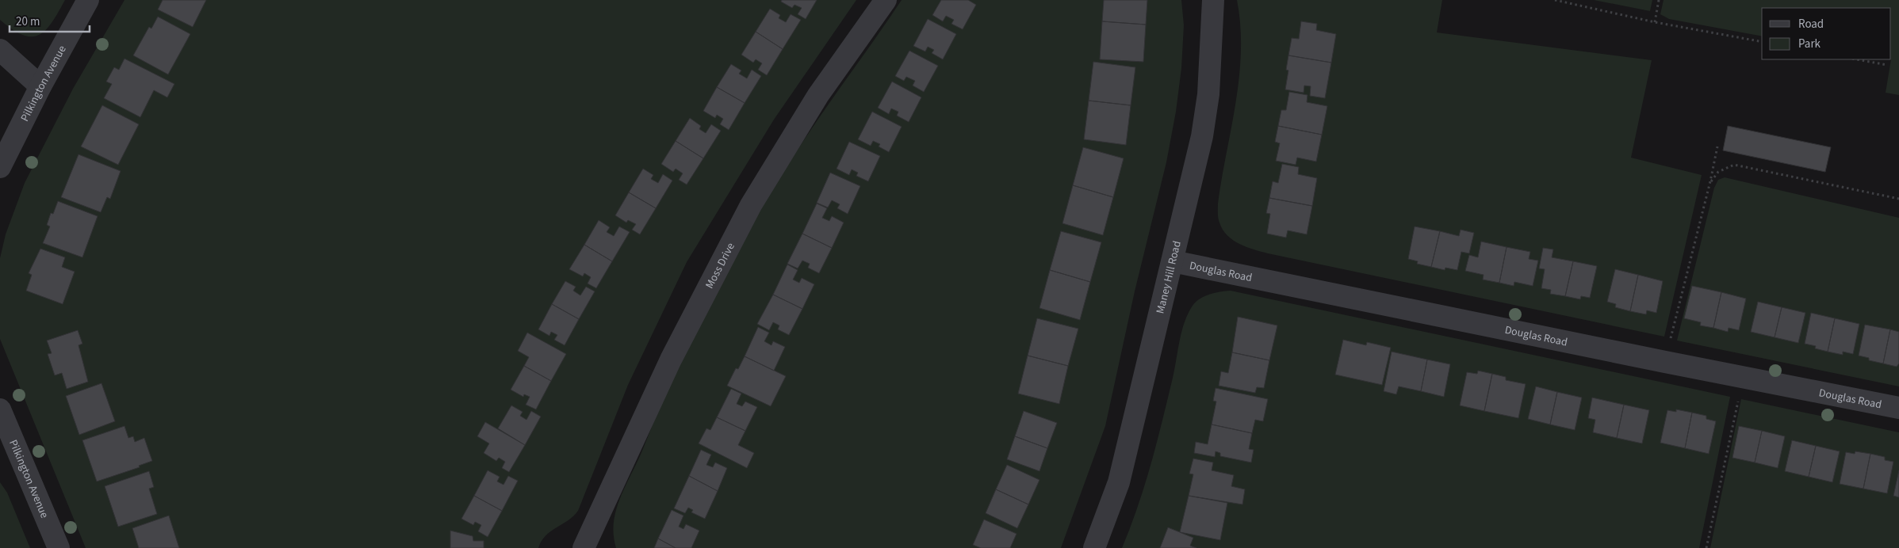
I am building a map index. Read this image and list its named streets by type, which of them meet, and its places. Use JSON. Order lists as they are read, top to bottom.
{
  "streets": {
    "street": [
      "Pilkington Avenue",
      "Moss Drive",
      "Douglas Road",
      "Maney Hill Road"
    ]
  },
  "crossings": [
    ["Douglas Road", "Maney Hill Road"]
  ],
  "legend": ["Road", "Park"],
  "scale_bar": "20 m"
}
